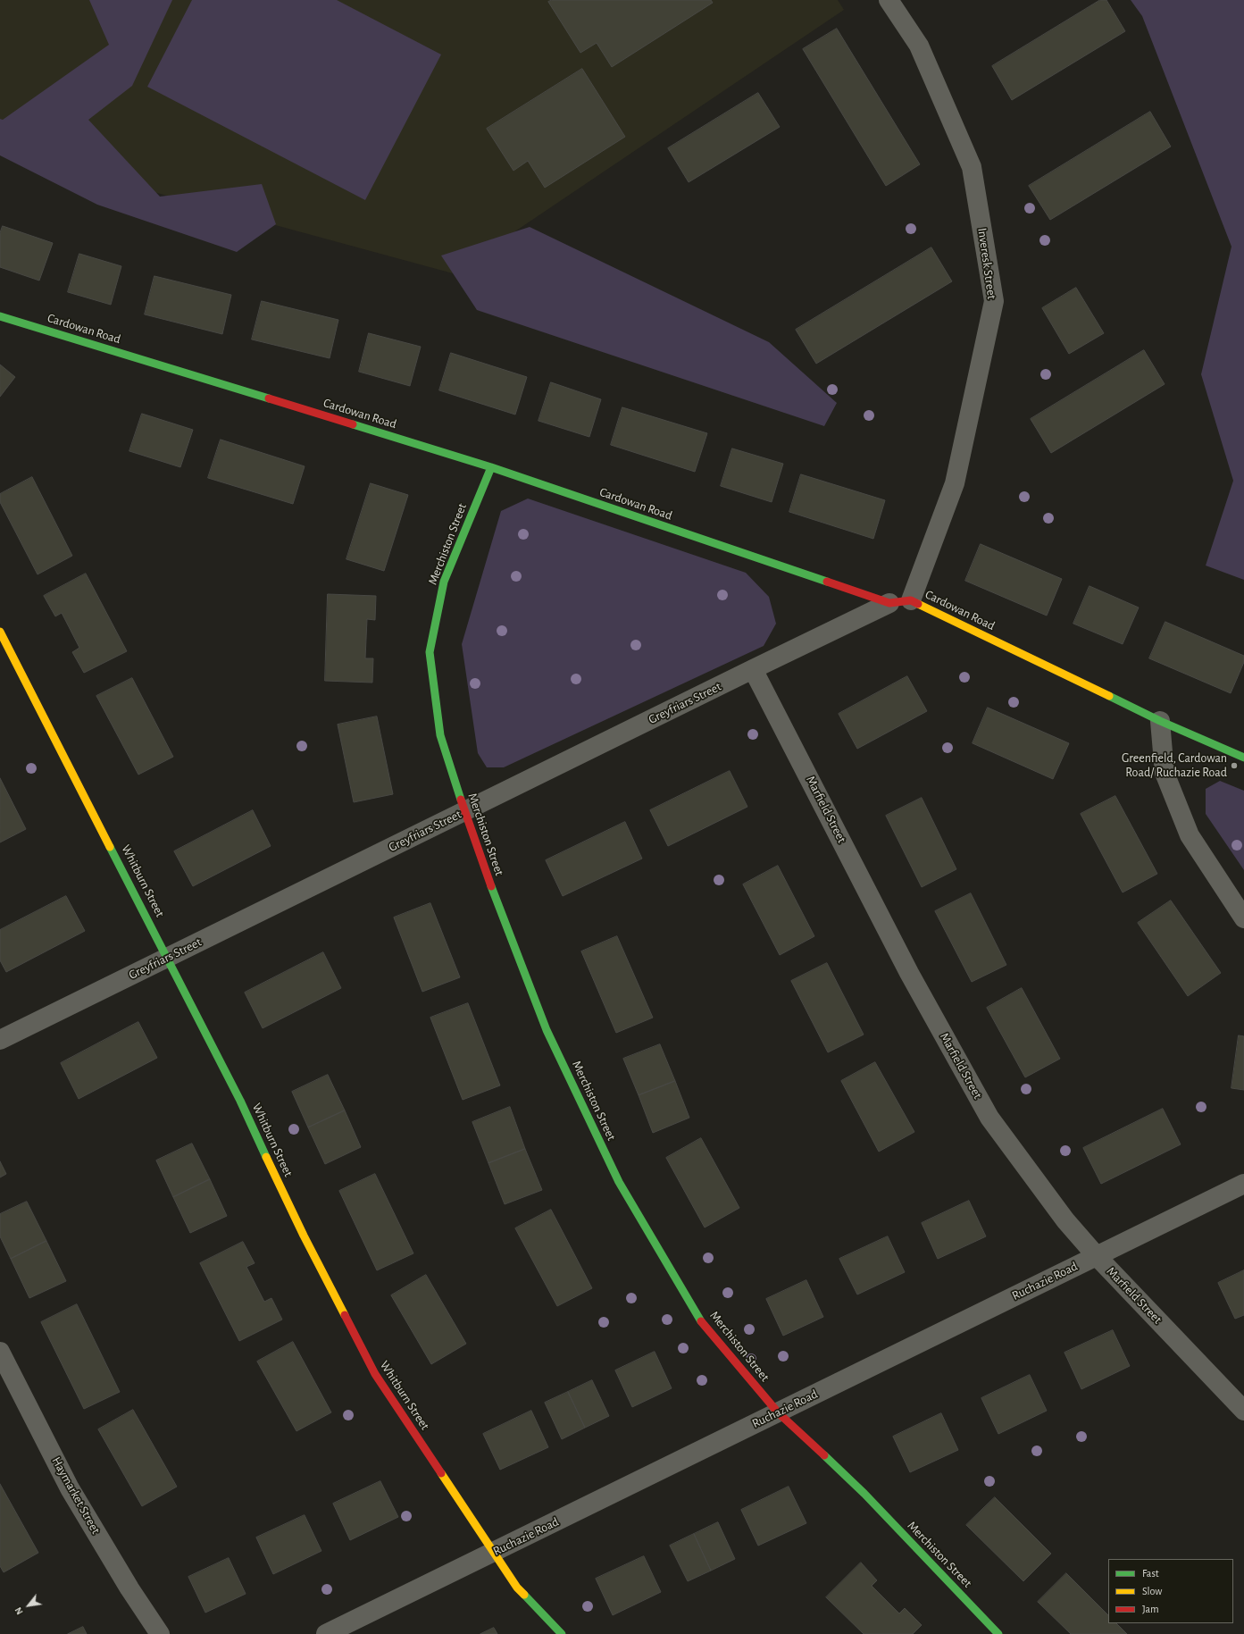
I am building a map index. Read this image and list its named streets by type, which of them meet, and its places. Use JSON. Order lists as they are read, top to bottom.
{
  "streets": {
    "street": [
      "Inveresk Street",
      "Cardowan Road",
      "Merchiston Street",
      "Greyfriars Street",
      "Marfield Street",
      "Whitburn Street",
      "Ruchazie Road",
      "Haymarket Street"
    ]
  },
  "crossings": [
    ["Inveresk Street", "Cardowan Road"],
    ["Cardowan Road", "Merchiston Street"],
    ["Cardowan Road", "Greyfriars Street"],
    ["Merchiston Street", "Greyfriars Street"],
    ["Merchiston Street", "Ruchazie Road"],
    ["Greyfriars Street", "Marfield Street"],
    ["Greyfriars Street", "Whitburn Street"],
    ["Marfield Street", "Ruchazie Road"],
    ["Whitburn Street", "Ruchazie Road"]
  ],
  "places": ["Greenfield, Cardowan Road/ Ruchazie Road"],
  "legend": ["Fast", "Slow", "Jam"],
  "north": "bottom left"
}
